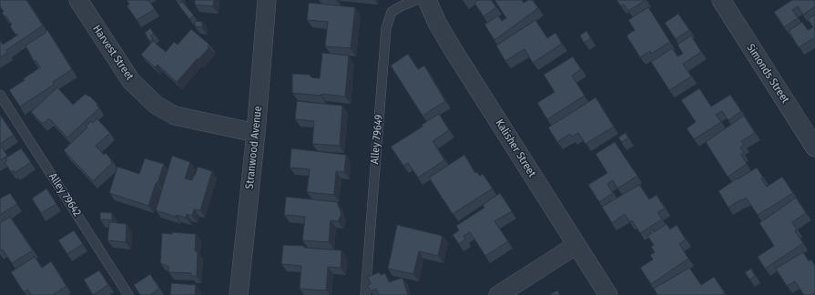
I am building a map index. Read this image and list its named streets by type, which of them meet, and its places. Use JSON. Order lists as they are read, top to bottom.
{
  "streets": {
    "street": [
      "Harvest Street",
      "Simonds Street",
      "Stranwood Avenue",
      "Kalisher Street"
    ],
    "lane": ["Alley 79649", "Alley 79642"]
  },
  "crossings": [
    ["Harvest Street", "Stranwood Avenue"]
  ]
}
